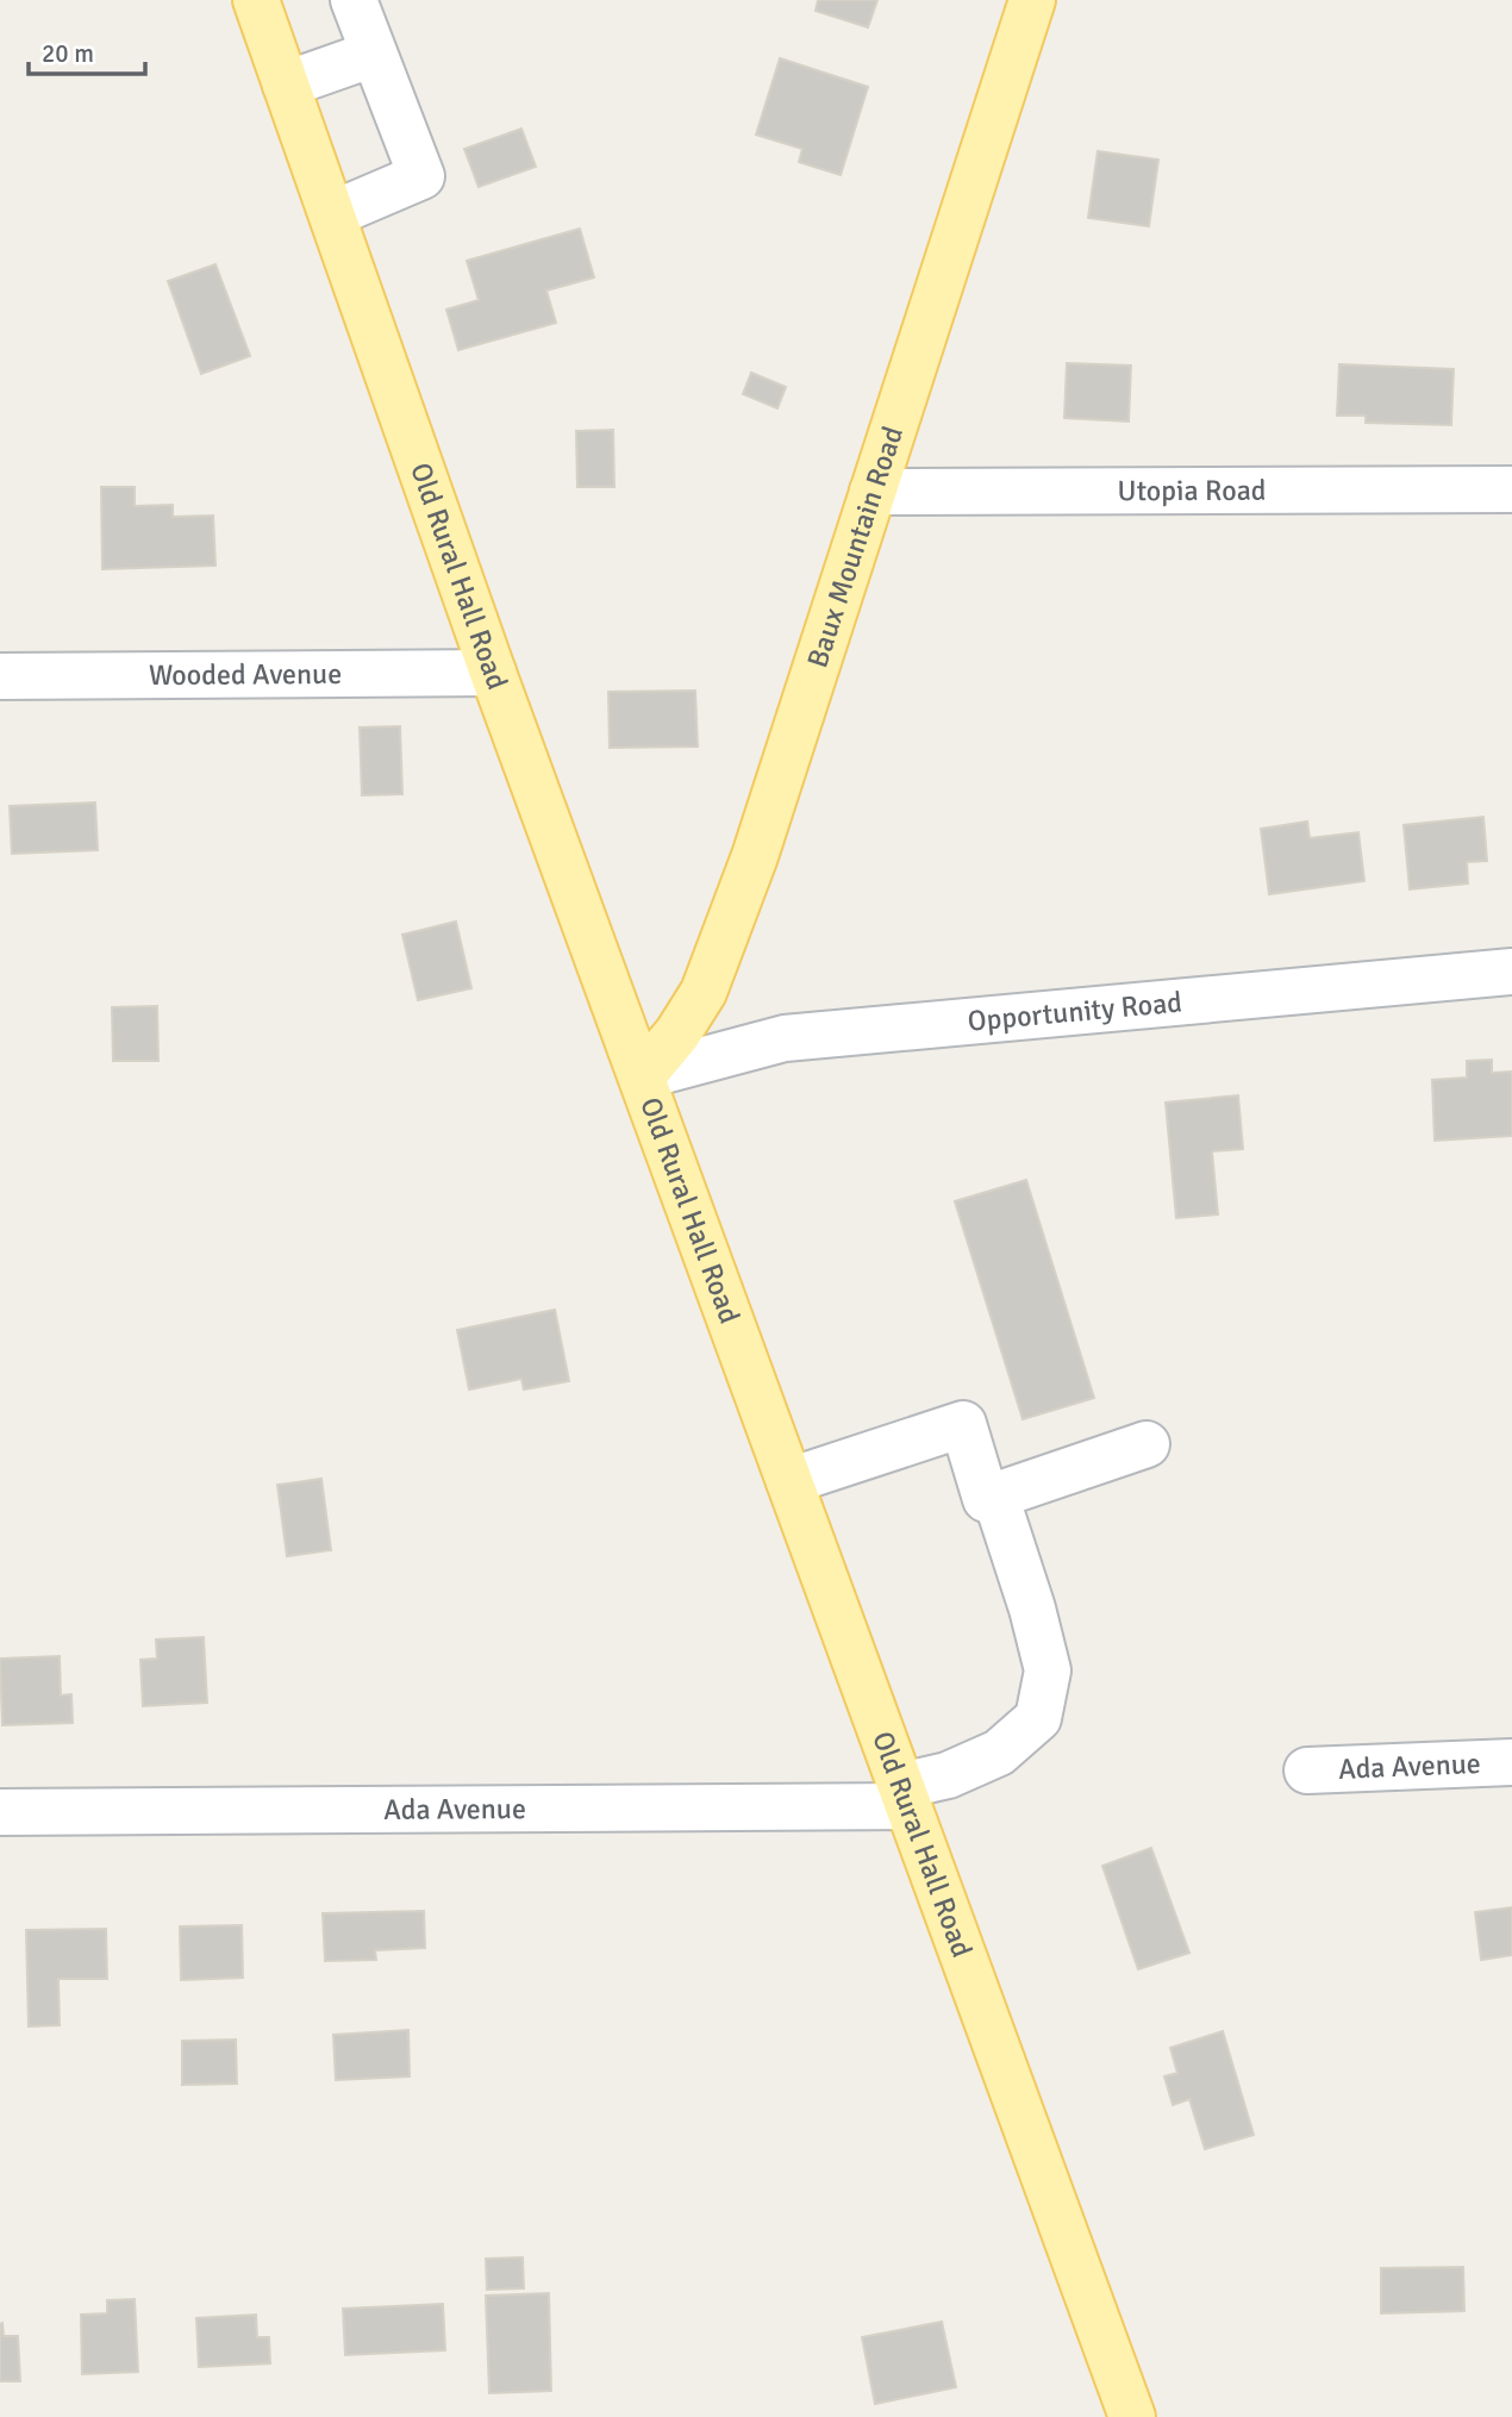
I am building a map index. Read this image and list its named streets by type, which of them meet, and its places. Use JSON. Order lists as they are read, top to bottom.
{
  "streets": {
    "main road": ["Baux Mountain Road", "Old Rural Hall Road"],
    "street": [
      "Utopia Road",
      "Wooded Avenue",
      "Opportunity Road",
      "Ada Avenue"
    ]
  },
  "crossings": [
    ["Utopia Road", "Baux Mountain Road"],
    ["Baux Mountain Road", "Old Rural Hall Road"],
    ["Baux Mountain Road", "Opportunity Road"],
    ["Old Rural Hall Road", "Wooded Avenue"],
    ["Old Rural Hall Road", "Opportunity Road"],
    ["Old Rural Hall Road", "Ada Avenue"]
  ],
  "scale_bar": "20 m"
}
